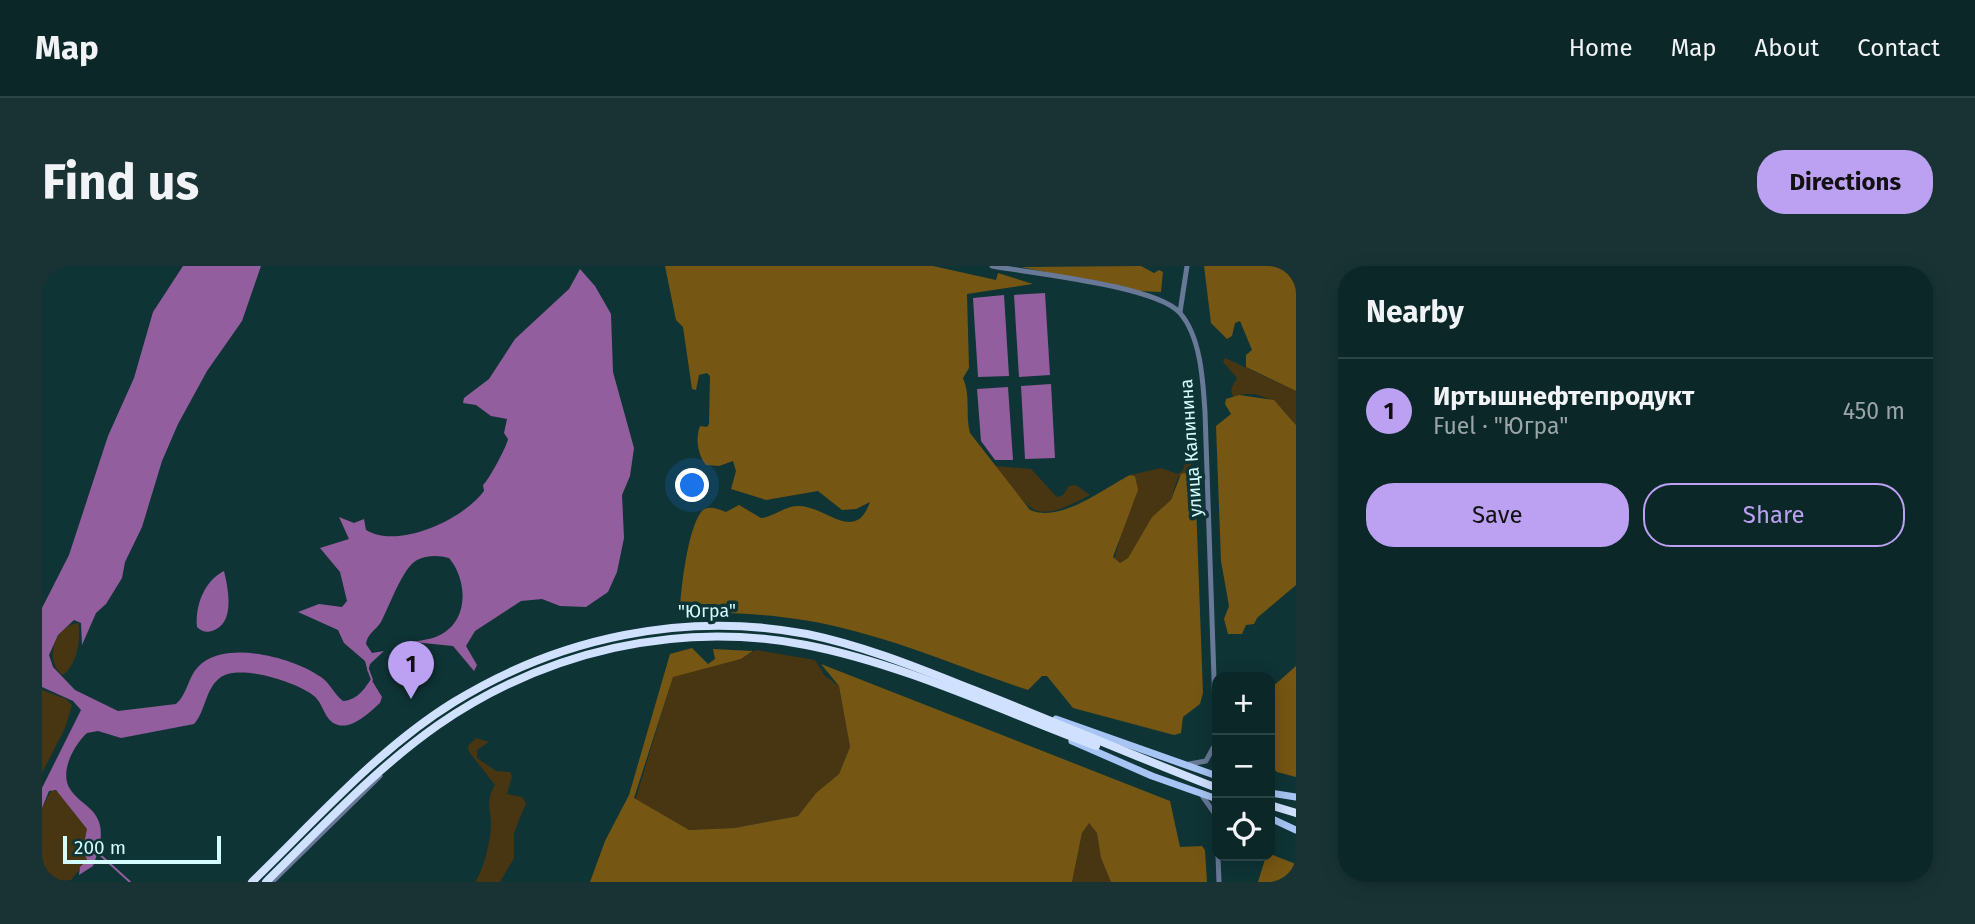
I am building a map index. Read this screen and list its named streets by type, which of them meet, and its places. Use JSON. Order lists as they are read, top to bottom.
{
  "streets": {
    "highway": ["\"Югра\""],
    "street": ["улица Калинина"]
  },
  "scale_bar": "200 m",
  "page": {
    "header": "Map",
    "nav": [
      "Home",
      "Map",
      "About",
      "Contact"
    ],
    "buttons": [
      "Directions",
      ["Save", "Share"]
    ],
    "title": "Find us",
    "heading": "Nearby",
    "list": [
      {
        "mark": "1",
        "name": "Иртышнефтепродукт",
        "note": "Fuel · \"Югра\"",
        "value": "450 m"
      }
    ],
    "pins": "1",
    "map_buttons": ["+", "−"],
    "scale": "200 m"
  }
}
